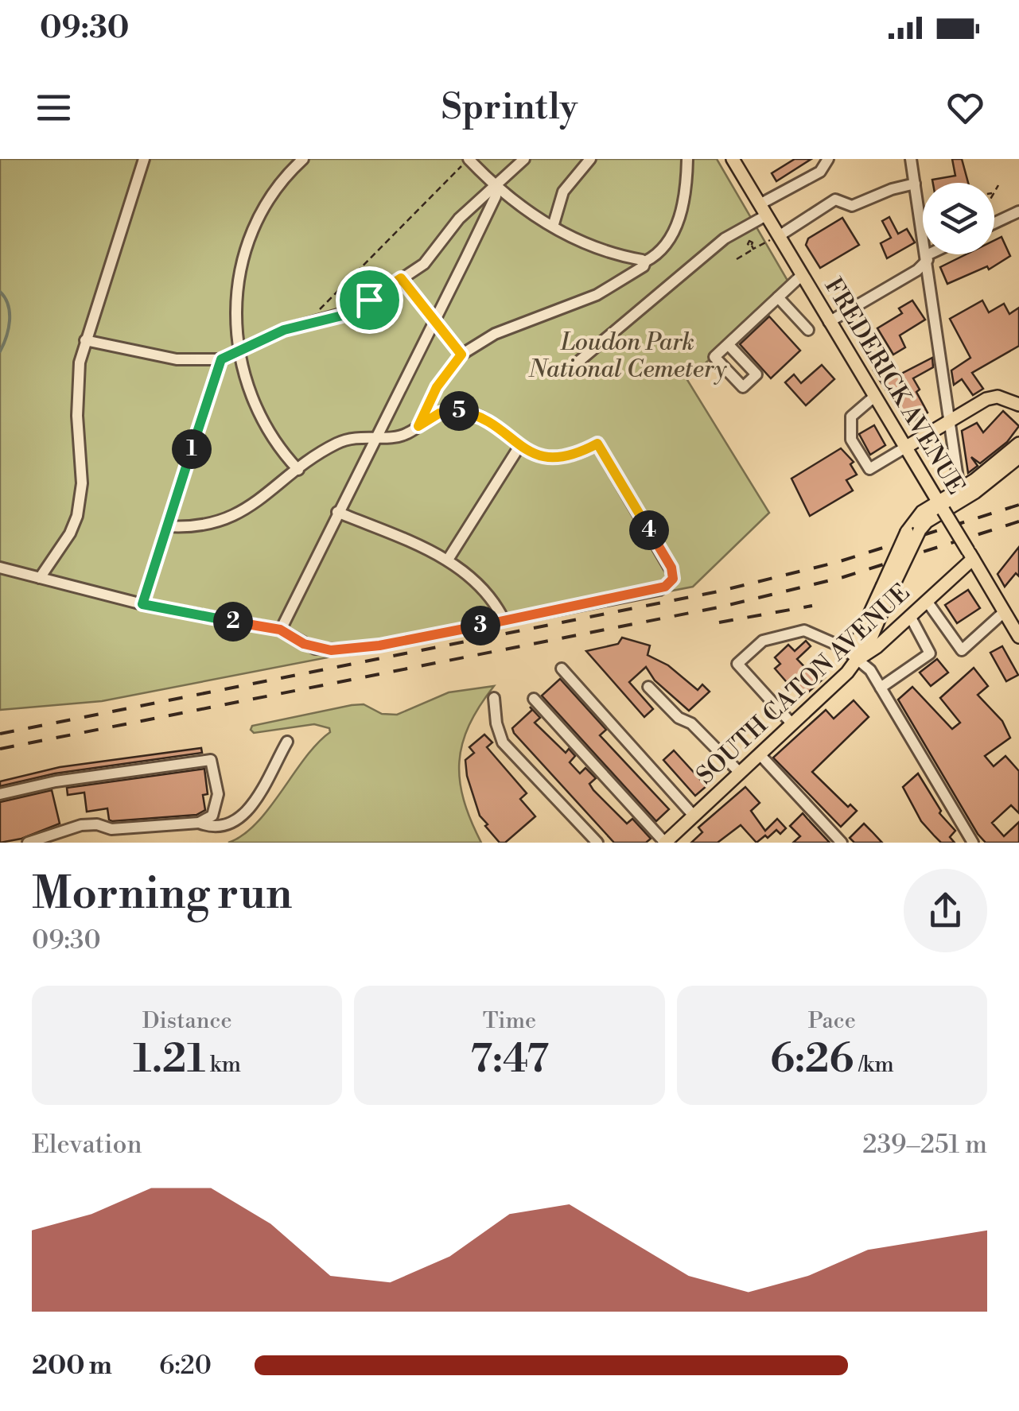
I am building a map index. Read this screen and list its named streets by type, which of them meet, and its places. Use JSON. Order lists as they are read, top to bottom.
{
  "streets": {
    "main road": ["FREDERICK AVENUE", "SOUTH CATON AVENUE"]
  },
  "crossings": [
    ["FREDERICK AVENUE", "SOUTH CATON AVENUE"]
  ],
  "parks": ["Loudon Park National Cemetery"],
  "page": {
    "status": "09:30",
    "header": "Sprintly",
    "pins": [
      "5",
      "1",
      "4",
      "2",
      "3"
    ],
    "heading": ["Morning run", "09:30"],
    "stats": [
      ["Distance", "1.21 km"],
      ["Time", "7:47"],
      ["Pace", "6:26 /km"]
    ],
    "chart": ["Elevation", "239–251 m"],
    "list": [
      {
        "name": "200 m",
        "note": "6:20"
      }
    ]
  }
}
